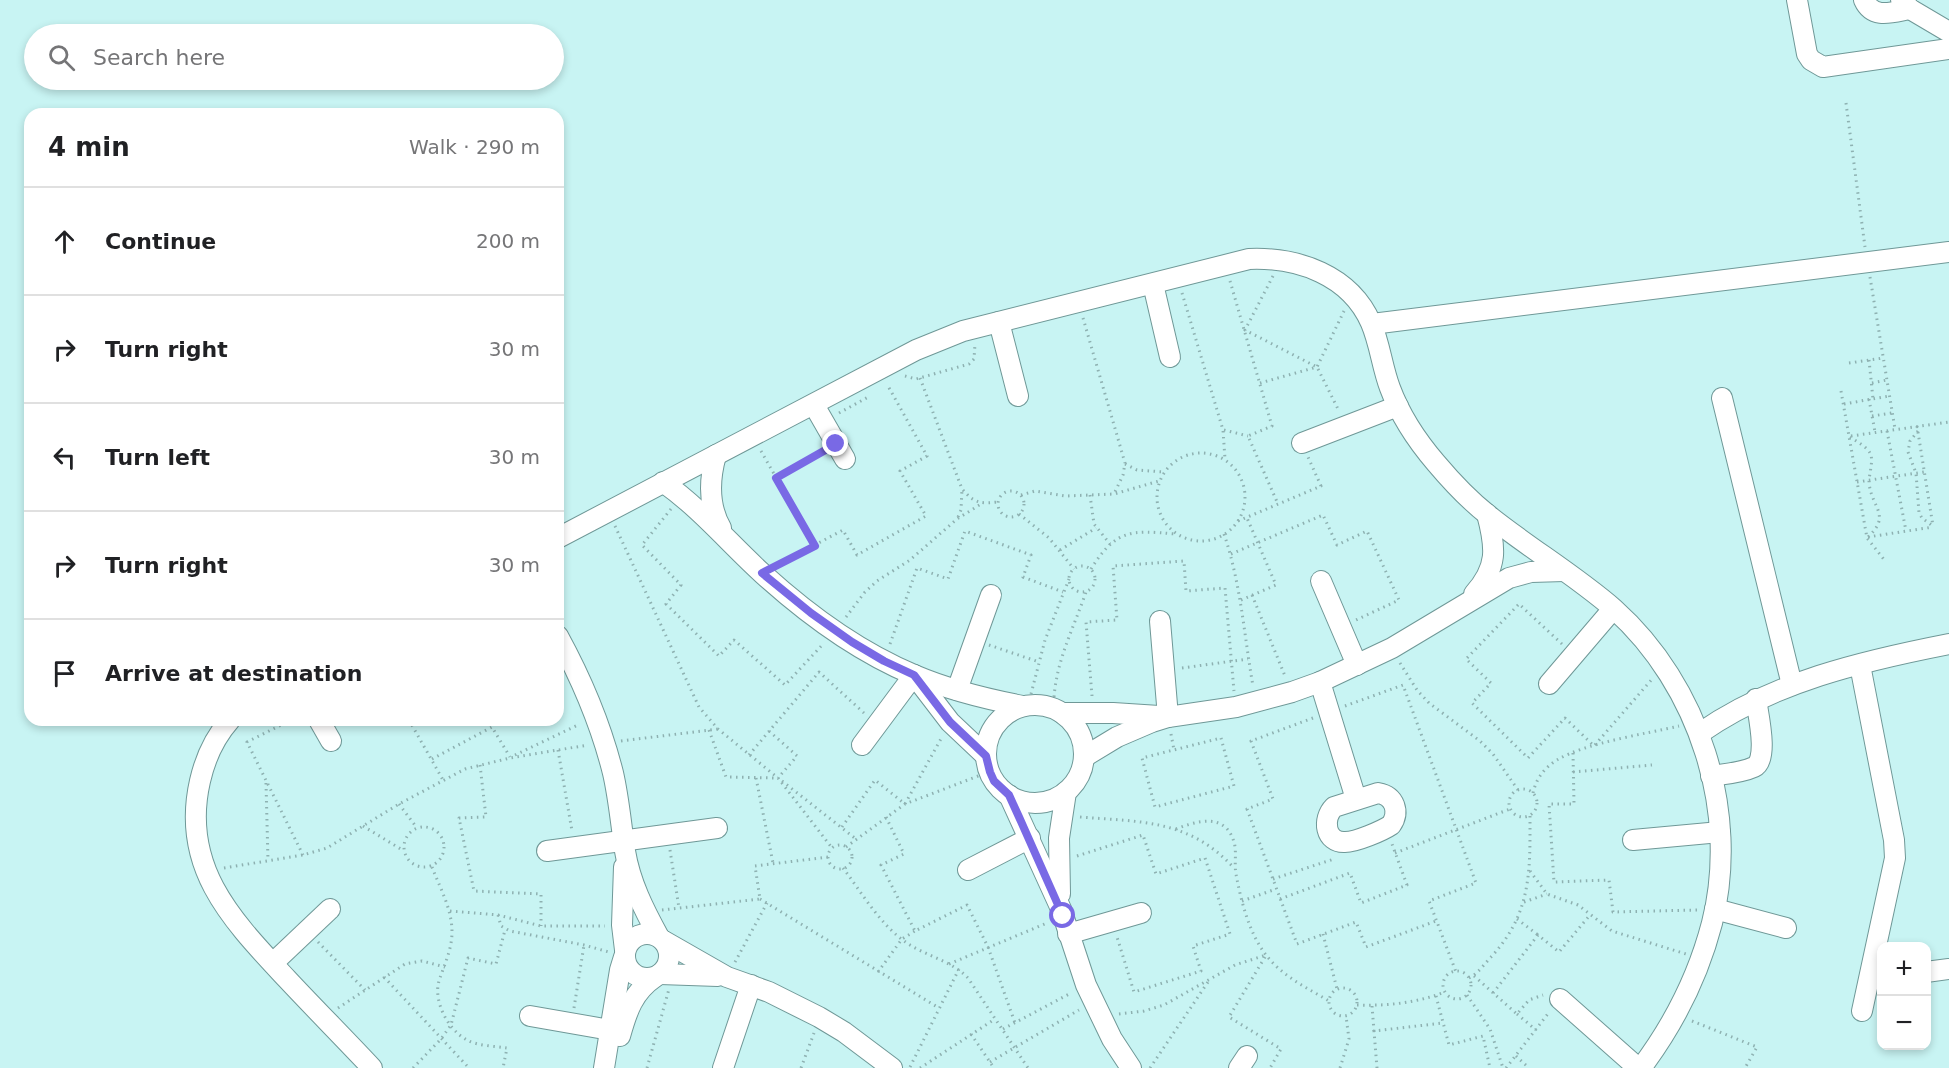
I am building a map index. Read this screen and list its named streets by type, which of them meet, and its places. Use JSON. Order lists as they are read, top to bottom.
{
  "page": {
    "search": "Search here",
    "heading": ["4 min", "Walk · 290 m"],
    "list": [
      ["Continue", "200 m"],
      ["Turn right", "30 m"],
      ["Turn left", "30 m"],
      ["Turn right", "30 m"],
      "Arrive at destination"
    ],
    "map_buttons": ["+", "−"]
  }
}
